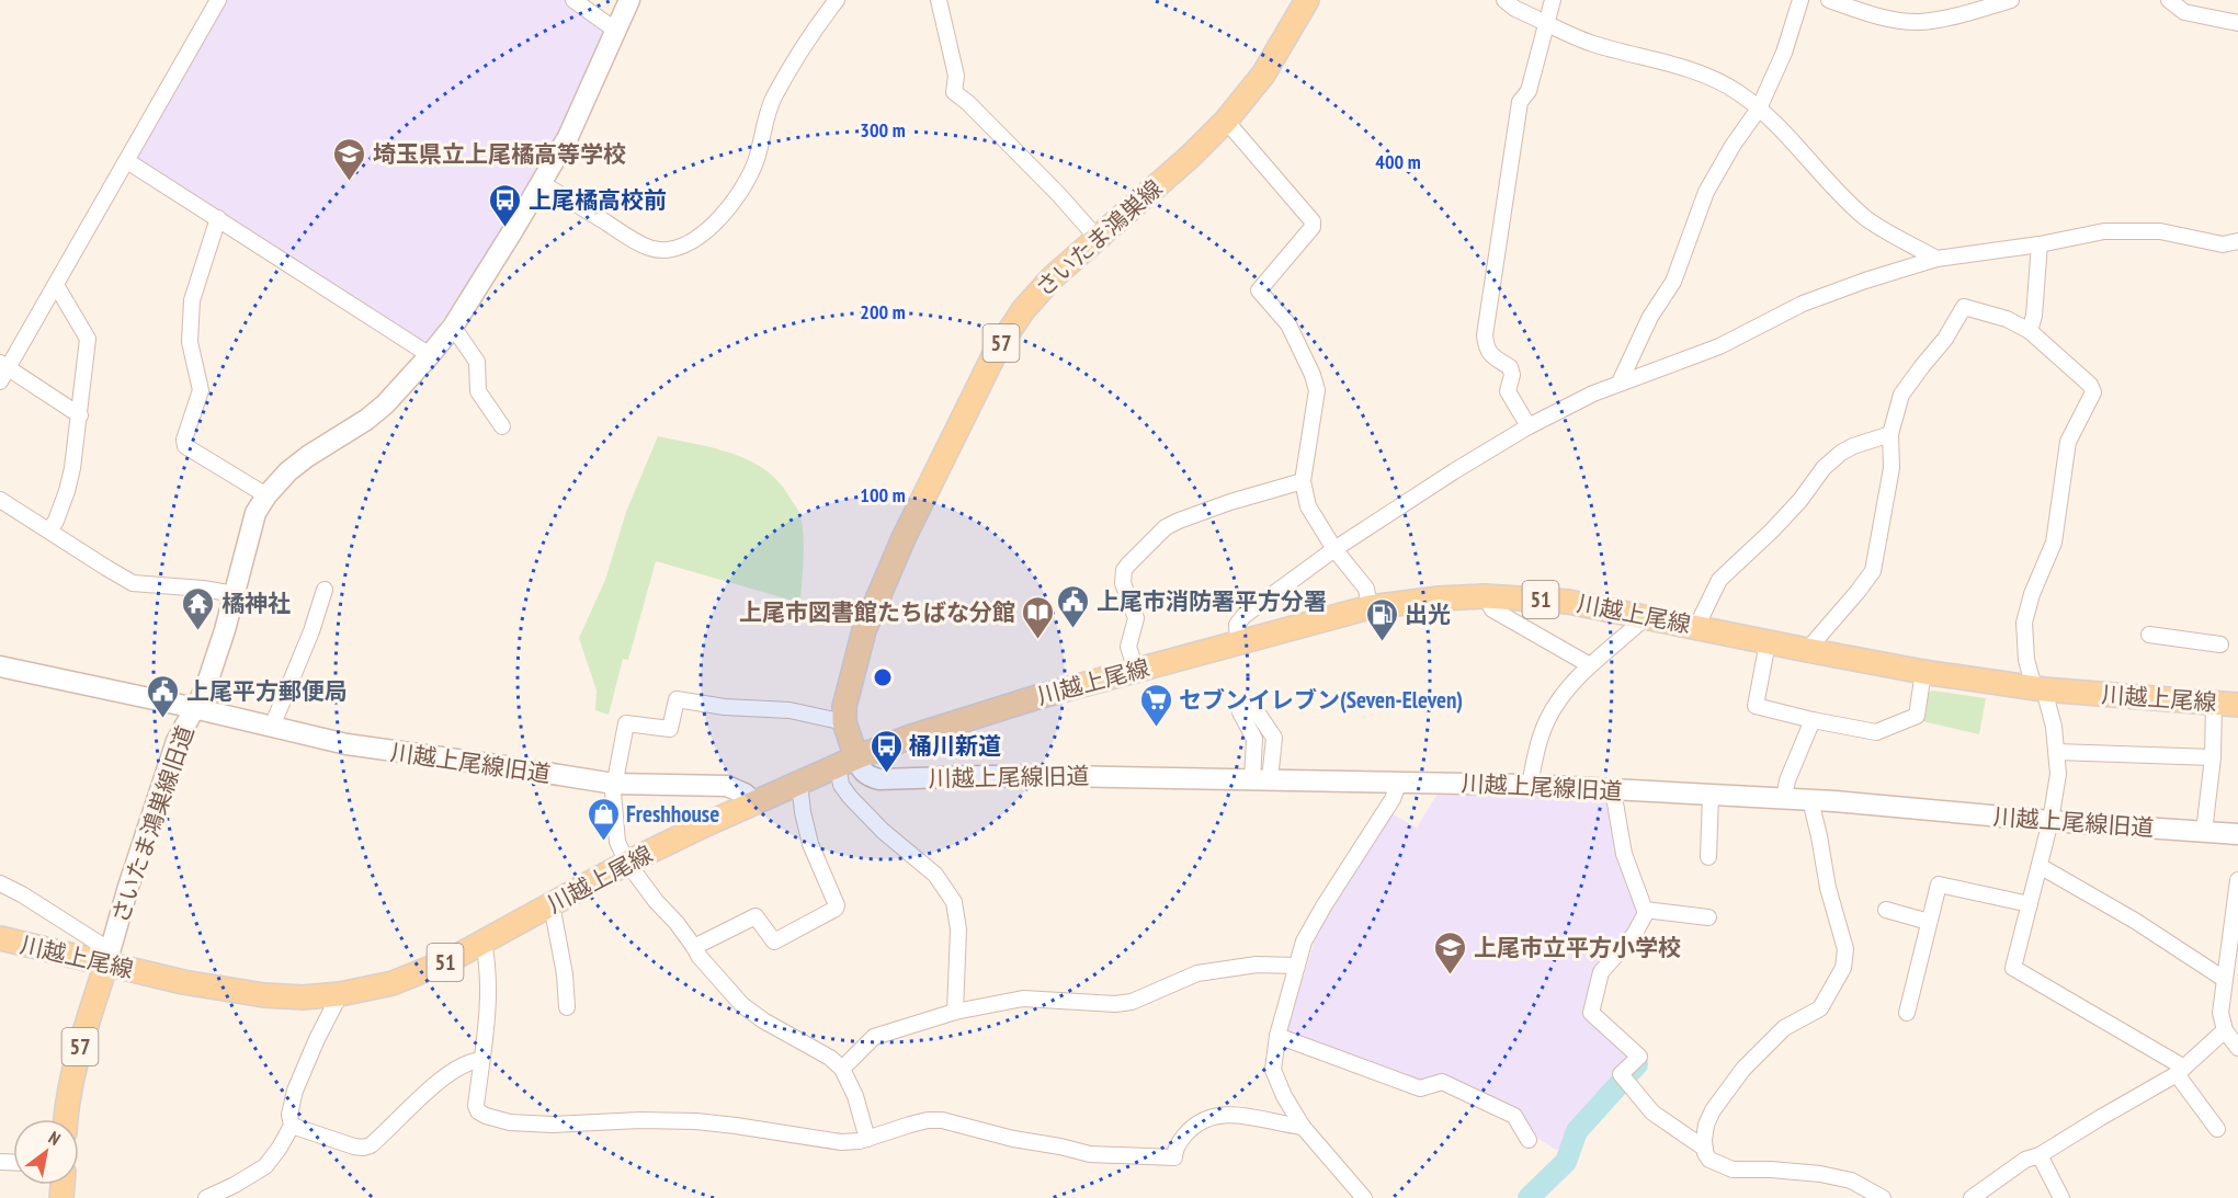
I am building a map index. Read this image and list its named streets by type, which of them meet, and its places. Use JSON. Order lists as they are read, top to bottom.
{
  "streets": {
    "main road": [
      "さいたま鴻巣線",
      "57",
      "51",
      "川越上尾線"
    ],
    "street": ["川越上尾線旧道", "さいたま鴻巣線旧道"]
  },
  "crossings": [
    ["さいたま鴻巣線", "川越上尾線"],
    ["さいたま鴻巣線", "川越上尾線旧道"],
    ["57", "川越上尾線"],
    ["57", "さいたま鴻巣線旧道"],
    ["川越上尾線", "川越上尾線旧道"],
    ["川越上尾線", "さいたま鴻巣線旧道"],
    ["川越上尾線旧道", "さいたま鴻巣線旧道"]
  ],
  "places": {
    "school or university": ["埼玉県立上尾橘高等学校", "上尾市立平方小学校"],
    "bus stop": ["上尾橘高校前", "桶川新道"],
    "public building": ["上尾市消防署平方分署", "上尾平方郵便局"],
    "temple": ["橘神社"],
    "library": ["上尾市図書館たちばな分館"],
    "fuel station": ["出光"],
    "supermarket": ["セブンイレブン(Seven-Eleven)"],
    "shop": ["Freshhouse"]
  },
  "north": "top right",
  "rings": [
    "300 m",
    "400 m",
    "200 m",
    "100 m"
  ]
}
